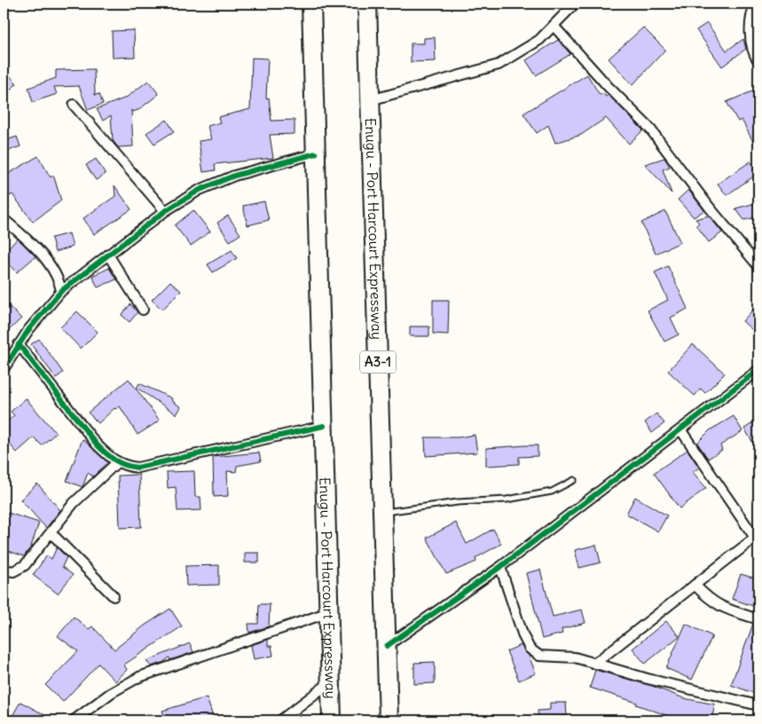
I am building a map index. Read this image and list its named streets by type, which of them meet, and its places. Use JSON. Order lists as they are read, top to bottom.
{
  "streets": {
    "highway": ["Enugu - Port Harcourt Expressway", "A3-1"]
  }
}
